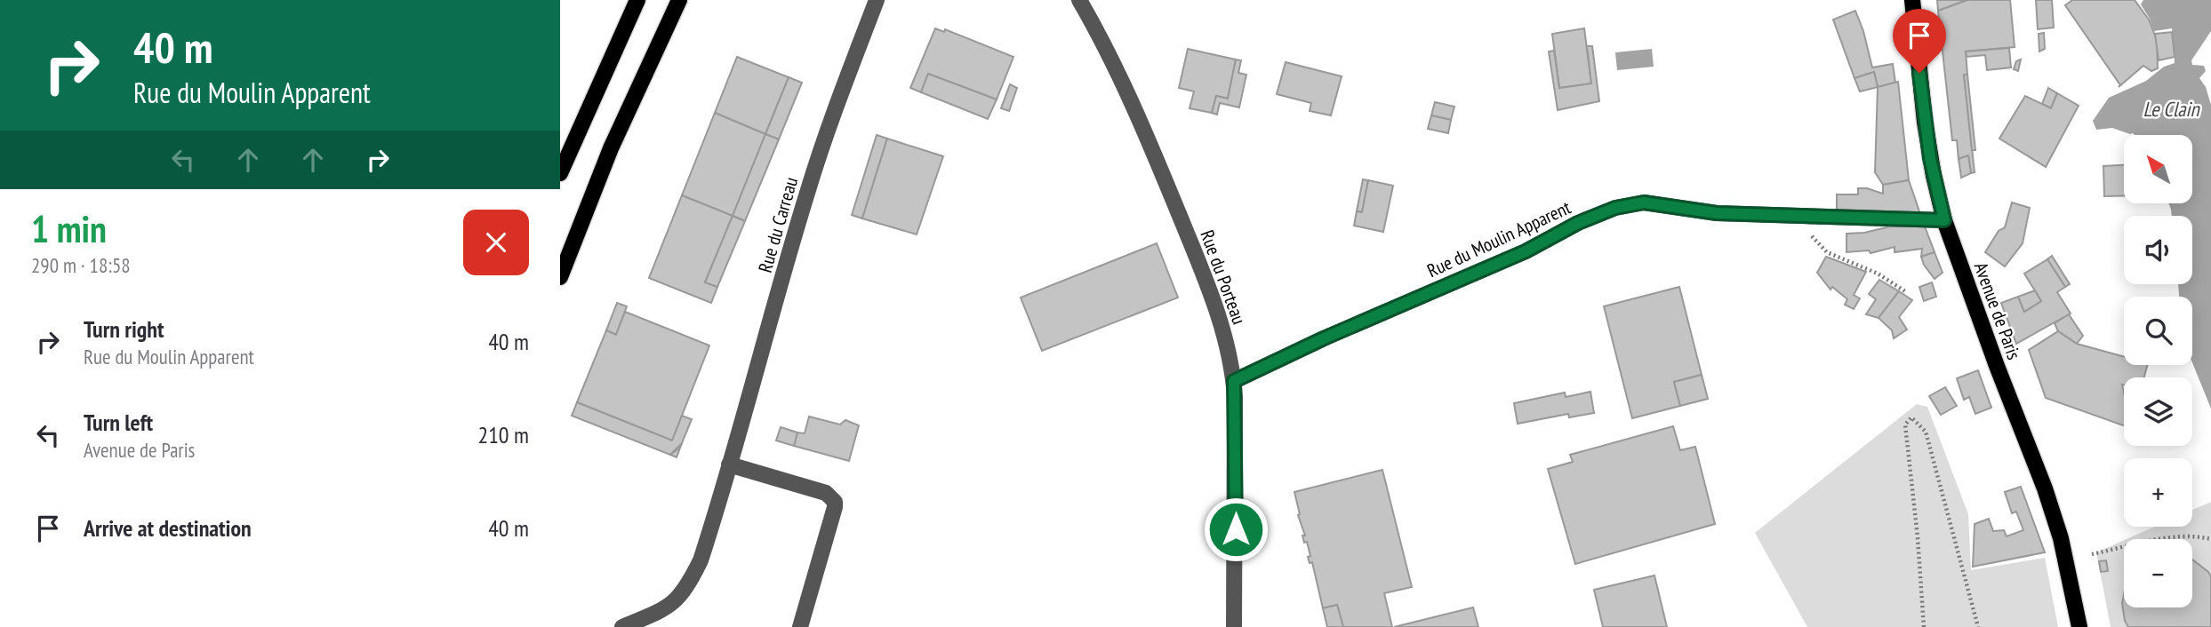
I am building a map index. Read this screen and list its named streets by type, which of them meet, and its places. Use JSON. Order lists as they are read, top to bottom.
{
  "streets": {
    "main road": ["Avenue de Paris"],
    "street": ["Rue du Carreau", "Rue du Moulin Apparent", "Rue du Porteau"]
  },
  "crossings": [
    ["Rue du Moulin Apparent", "Rue du Porteau"],
    ["Rue du Moulin Apparent", "Avenue de Paris"]
  ],
  "water": ["Le Clain"],
  "north": "top left",
  "page": {
    "turn": ["40 m", "Rue du Moulin Apparent"],
    "map_buttons": ["+", "−"],
    "heading": ["1 min", "290 m · 18:58"],
    "list": [
      {
        "name": "Turn right",
        "note": "Rue du Moulin Apparent",
        "value": "40 m"
      },
      {
        "name": "Turn left",
        "note": "Avenue de Paris",
        "value": "210 m"
      },
      {
        "name": "Arrive at destination",
        "value": "40 m"
      }
    ]
  }
}
